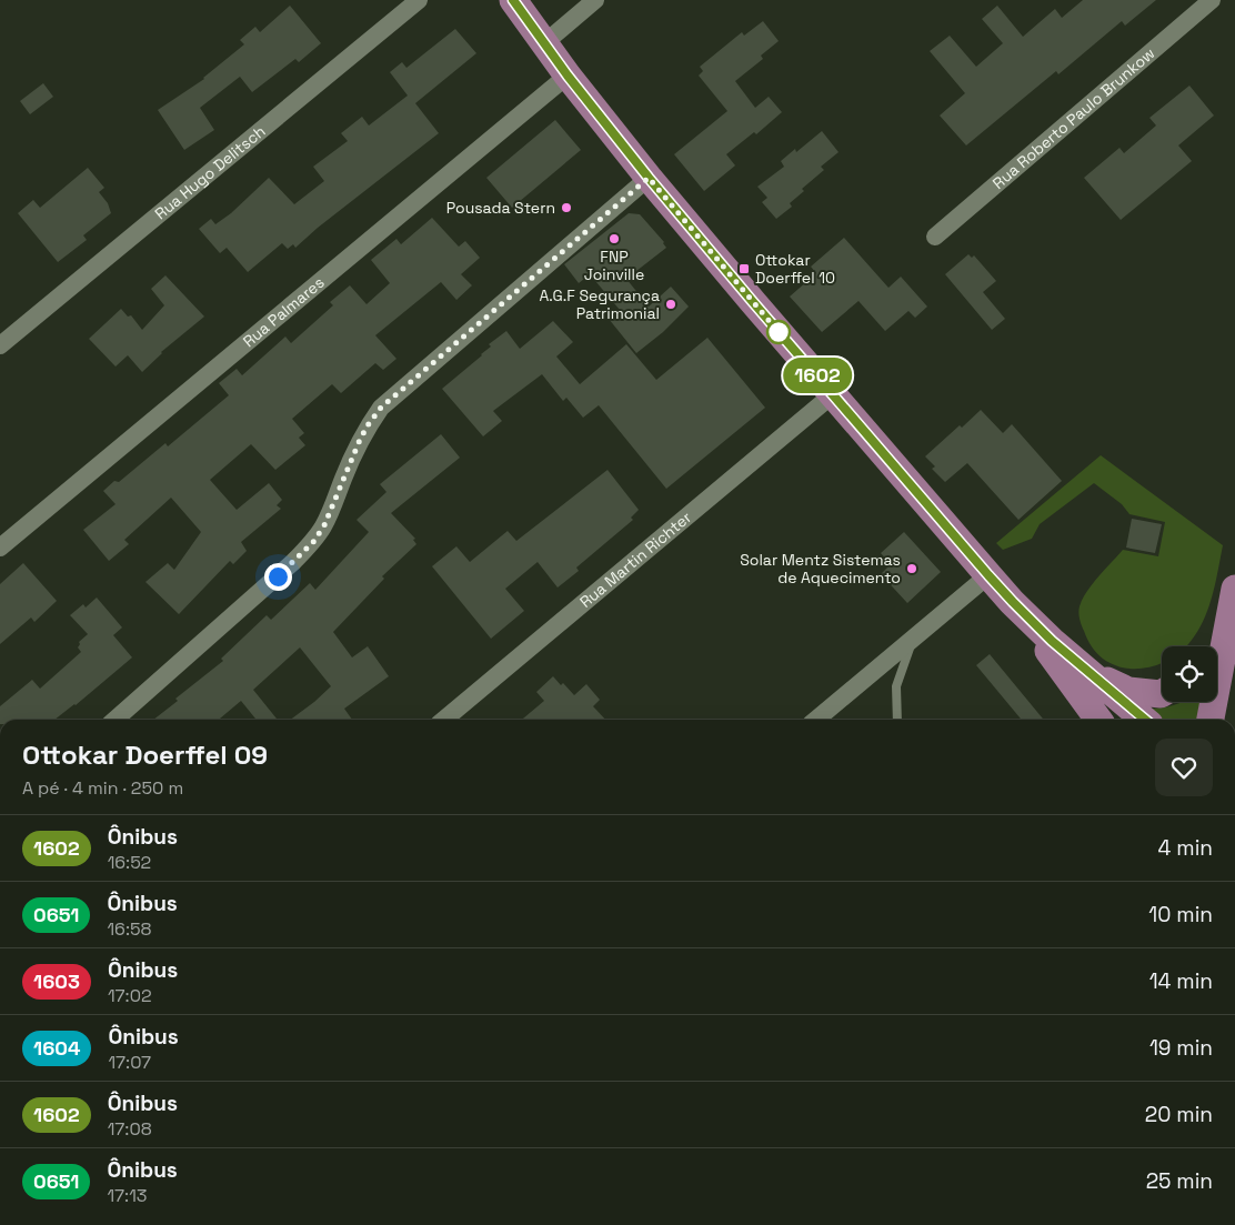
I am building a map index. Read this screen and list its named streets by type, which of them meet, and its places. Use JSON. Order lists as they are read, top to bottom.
{
  "streets": {
    "street": [
      "Rua Roberto Paulo Brunkow",
      "Rua Hugo Delitsch",
      "Rua Palmares",
      "Rua Martin Richter"
    ]
  },
  "places": {
    "other": [
      "Pousada Stern",
      "FNP Joinville",
      "A.G.F Segurança Patrimonial",
      "Solar Mentz Sistemas de Aquecimento"
    ],
    "transit": ["Ottokar Doerffel 10"]
  },
  "lines": ["bus line 1602"],
  "page": {
    "on_map": "1602",
    "heading": ["Ottokar Doerffel 09", "A pé · 4 min · 250 m"],
    "list": [
      {
        "mark": "1602",
        "name": "Ônibus",
        "note": "16:52",
        "value": "4 min"
      },
      {
        "mark": "0651",
        "name": "Ônibus",
        "note": "16:58",
        "value": "10 min"
      },
      {
        "mark": "1603",
        "name": "Ônibus",
        "note": "17:02",
        "value": "14 min"
      },
      {
        "mark": "1604",
        "name": "Ônibus",
        "note": "17:07",
        "value": "19 min"
      },
      {
        "mark": "1602",
        "name": "Ônibus",
        "note": "17:08",
        "value": "20 min"
      },
      {
        "mark": "0651",
        "name": "Ônibus",
        "note": "17:13",
        "value": "25 min"
      }
    ]
  }
}
